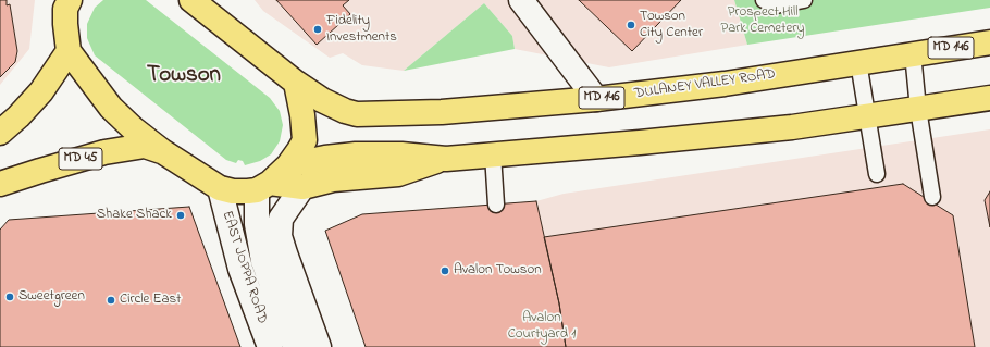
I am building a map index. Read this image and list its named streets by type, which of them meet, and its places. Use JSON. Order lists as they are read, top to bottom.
{
  "streets": {
    "main road": [
      "MD 146",
      "DULANEY VALLEY ROAD",
      "MD 45",
      "EAST JOPPA ROAD"
    ]
  },
  "crossings": [
    ["MD 45", "EAST JOPPA ROAD"]
  ],
  "districts": ["Towson"],
  "parks": ["Prospect Hill Park Cemetery", "Avalon Courtyard 1"],
  "places": [
    "Towson City Center",
    "Fidelity Investments",
    "Shake Shack",
    "Avalon Towson",
    "Sweetgreen",
    "Circle East"
  ]
}
